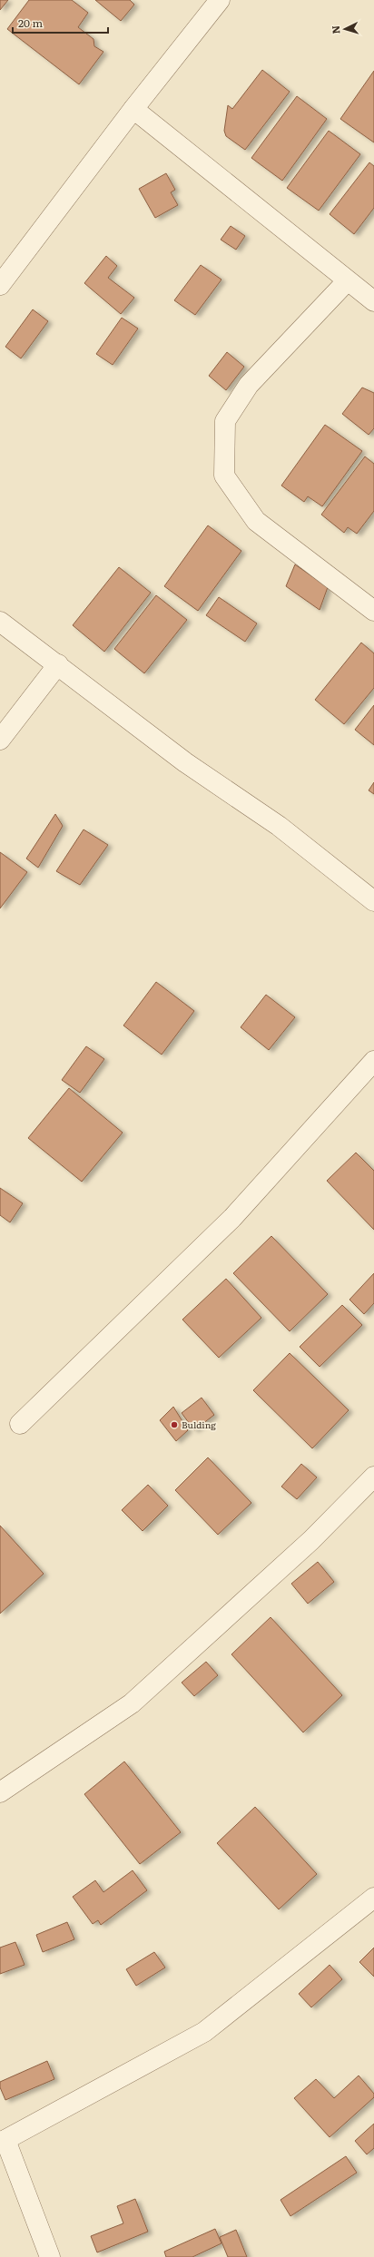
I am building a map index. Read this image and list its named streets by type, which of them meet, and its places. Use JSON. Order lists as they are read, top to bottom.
{
  "places": ["Bulding"],
  "scale_bar": "20 m",
  "north": "left"
}
